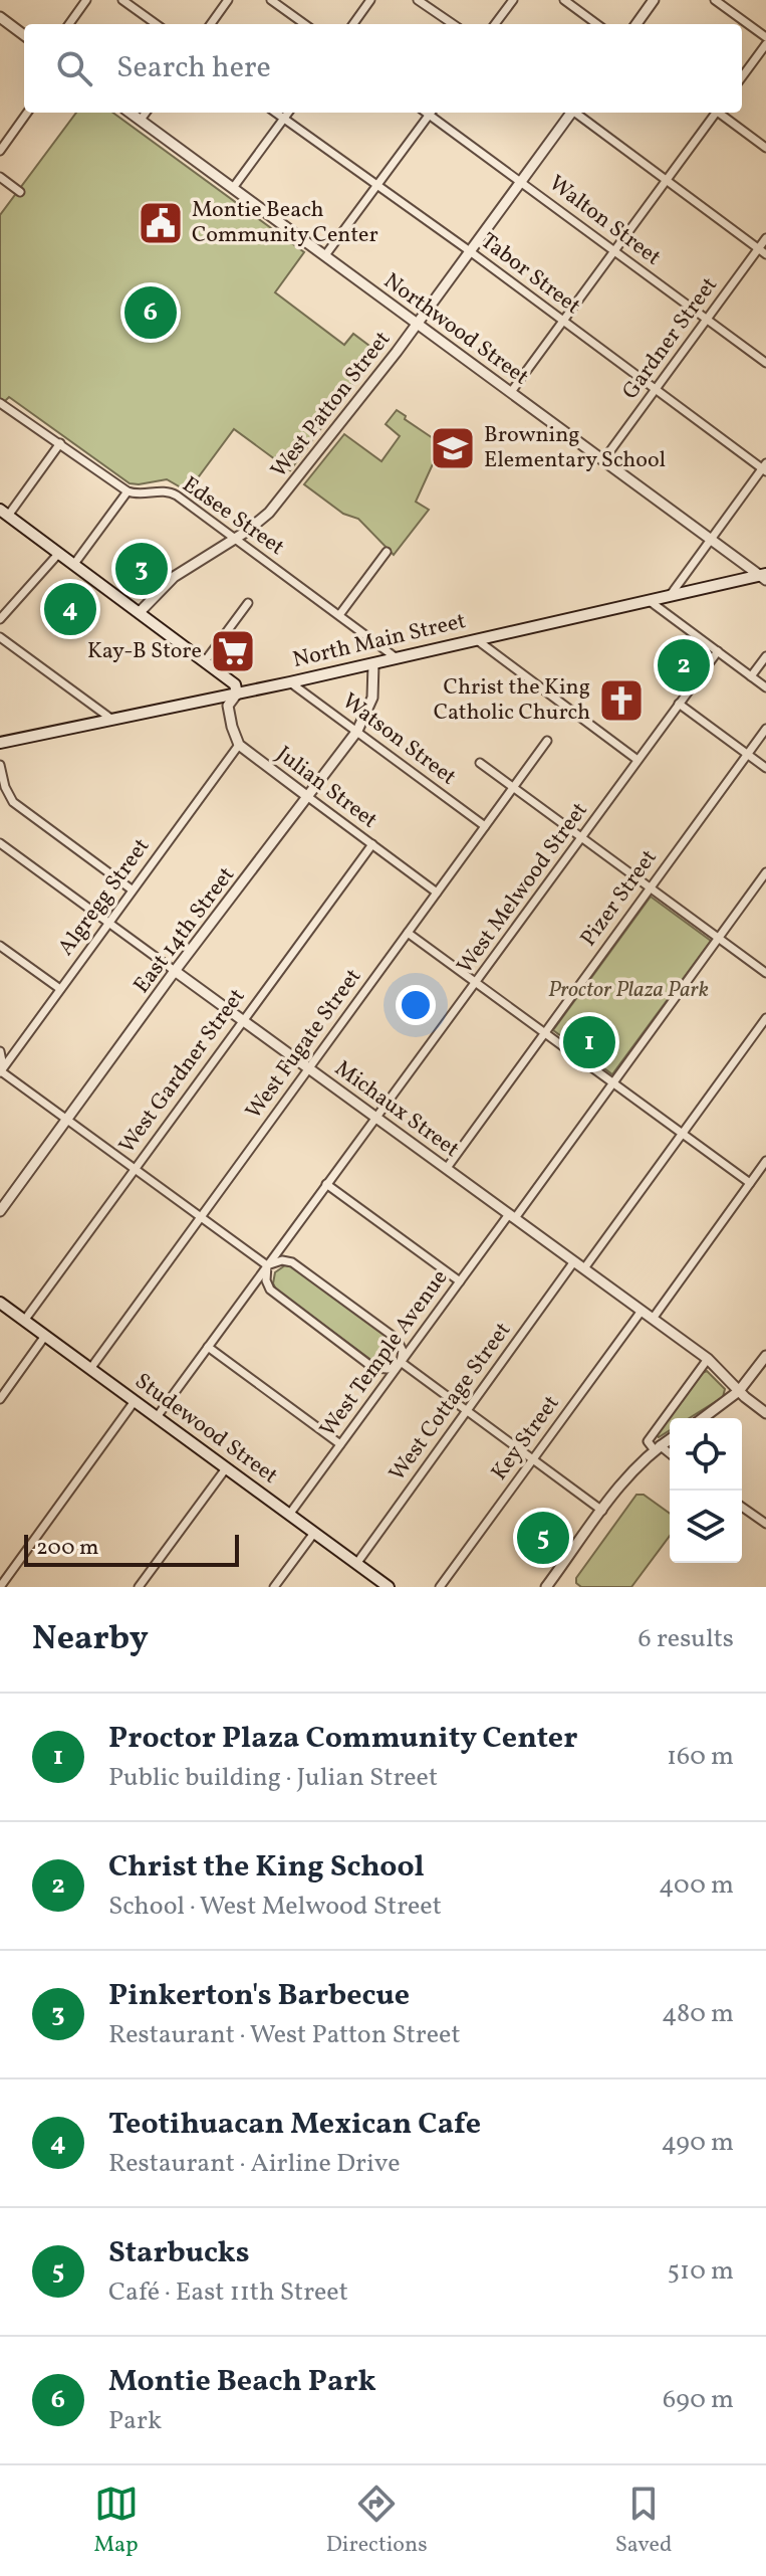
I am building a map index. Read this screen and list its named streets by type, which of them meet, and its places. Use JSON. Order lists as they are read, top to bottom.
{
  "streets": {
    "main road": ["North Main Street", "Studewood Street"],
    "street": [
      "Walton Street",
      "Tabor Street",
      "Northwood Street",
      "Gardner Street",
      "West Patton Street",
      "Edsee Street",
      "Watson Street",
      "Julian Street",
      "West Melwood Street",
      "Algregg Street",
      "Pizer Street",
      "East 14th Street",
      "West Fugate Street",
      "West Gardner Street",
      "Michaux Street",
      "West Temple Avenue",
      "West Cottage Street",
      "Key Street"
    ]
  },
  "crossings": [
    ["Walton Street", "Gardner Street"],
    ["Walton Street", "West Patton Street"],
    ["Tabor Street", "Gardner Street"],
    ["Tabor Street", "West Patton Street"],
    ["Northwood Street", "Gardner Street"],
    ["Northwood Street", "West Patton Street"],
    ["Northwood Street", "North Main Street"],
    ["West Patton Street", "Edsee Street"],
    ["Edsee Street", "North Main Street"],
    ["North Main Street", "Watson Street"],
    ["North Main Street", "East 14th Street"],
    ["Watson Street", "East 14th Street"],
    ["Watson Street", "West Fugate Street"],
    ["Julian Street", "Algregg Street"],
    ["Julian Street", "East 14th Street"],
    ["Julian Street", "West Fugate Street"],
    ["Julian Street", "West Gardner Street"],
    ["West Melwood Street", "Michaux Street"],
    ["West Melwood Street", "Studewood Street"],
    ["Algregg Street", "Michaux Street"],
    ["Pizer Street", "Michaux Street"],
    ["East 14th Street", "Michaux Street"],
    ["West Fugate Street", "Michaux Street"],
    ["West Fugate Street", "Studewood Street"],
    ["West Gardner Street", "Michaux Street"],
    ["West Gardner Street", "Studewood Street"],
    ["Michaux Street", "West Temple Avenue"],
    ["Michaux Street", "West Cottage Street"],
    ["Michaux Street", "Key Street"],
    ["West Temple Avenue", "Studewood Street"],
    ["West Cottage Street", "Studewood Street"]
  ],
  "parks": ["Proctor Plaza Park"],
  "places": {
    "public building": ["Montie Beach Community Center"],
    "school or university": ["Browning Elementary School"],
    "supermarket": ["Kay-B Store"],
    "church": ["Christ the King Catholic Church"]
  },
  "scale_bar": "200 m",
  "page": {
    "search": "Search here",
    "pins": [
      "6",
      "3",
      "4",
      "2",
      "1",
      "5"
    ],
    "scale": "200 m",
    "heading": ["Nearby", "6 results"],
    "list": [
      {
        "mark": "1",
        "name": "Proctor Plaza Community Center",
        "note": "Public building · Julian Street",
        "value": "160 m"
      },
      {
        "mark": "2",
        "name": "Christ the King School",
        "note": "School · West Melwood Street",
        "value": "400 m"
      },
      {
        "mark": "3",
        "name": "Pinkerton's Barbecue",
        "note": "Restaurant · West Patton Street",
        "value": "480 m"
      },
      {
        "mark": "4",
        "name": "Teotihuacan Mexican Cafe",
        "note": "Restaurant · Airline Drive",
        "value": "490 m"
      },
      {
        "mark": "5",
        "name": "Starbucks",
        "note": "Café · East 11th Street",
        "value": "510 m"
      },
      {
        "mark": "6",
        "name": "Montie Beach Park",
        "note": "Park",
        "value": "690 m"
      }
    ],
    "nav": ["Map", "Directions", "Saved"]
  }
}
